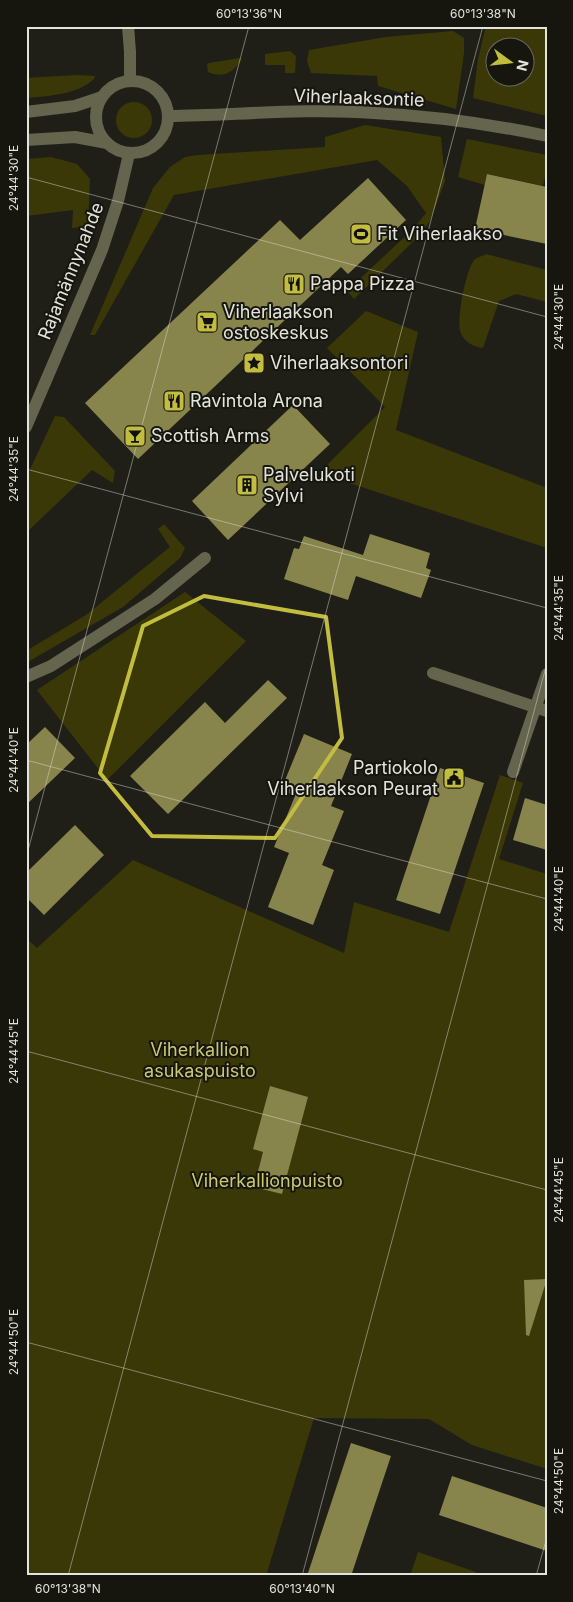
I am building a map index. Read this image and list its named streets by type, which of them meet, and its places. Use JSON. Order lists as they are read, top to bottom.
{
  "streets": {
    "street": ["Viherlaaksontie", "Rajamännynahde"]
  },
  "crossings": [
    ["Viherlaaksontie", "Rajamännynahde"]
  ],
  "parks": ["Viherkallion asukaspuisto", "Viherkallionpuisto"],
  "places": {
    "sports": ["Fit Viherlaakso"],
    "restaurant": ["Pappa Pizza", "Ravintola Arona"],
    "supermarket": ["Viherlaakson ostoskeskus"],
    "place": ["Viherlaaksontori"],
    "bar": ["Scottish Arms"],
    "building": ["Palvelukoti Sylvi"],
    "public building": ["Partiokolo Viherlaakson Peurat"]
  },
  "north": "right",
  "coordinates": [
    "60°13'36\"N",
    "60°13'38\"N",
    "24°44'30\"E",
    "24°44'35\"E",
    "24°44'40\"E",
    "24°44'45\"E",
    "24°44'50\"E",
    "60°13'40\"N"
  ]
}
